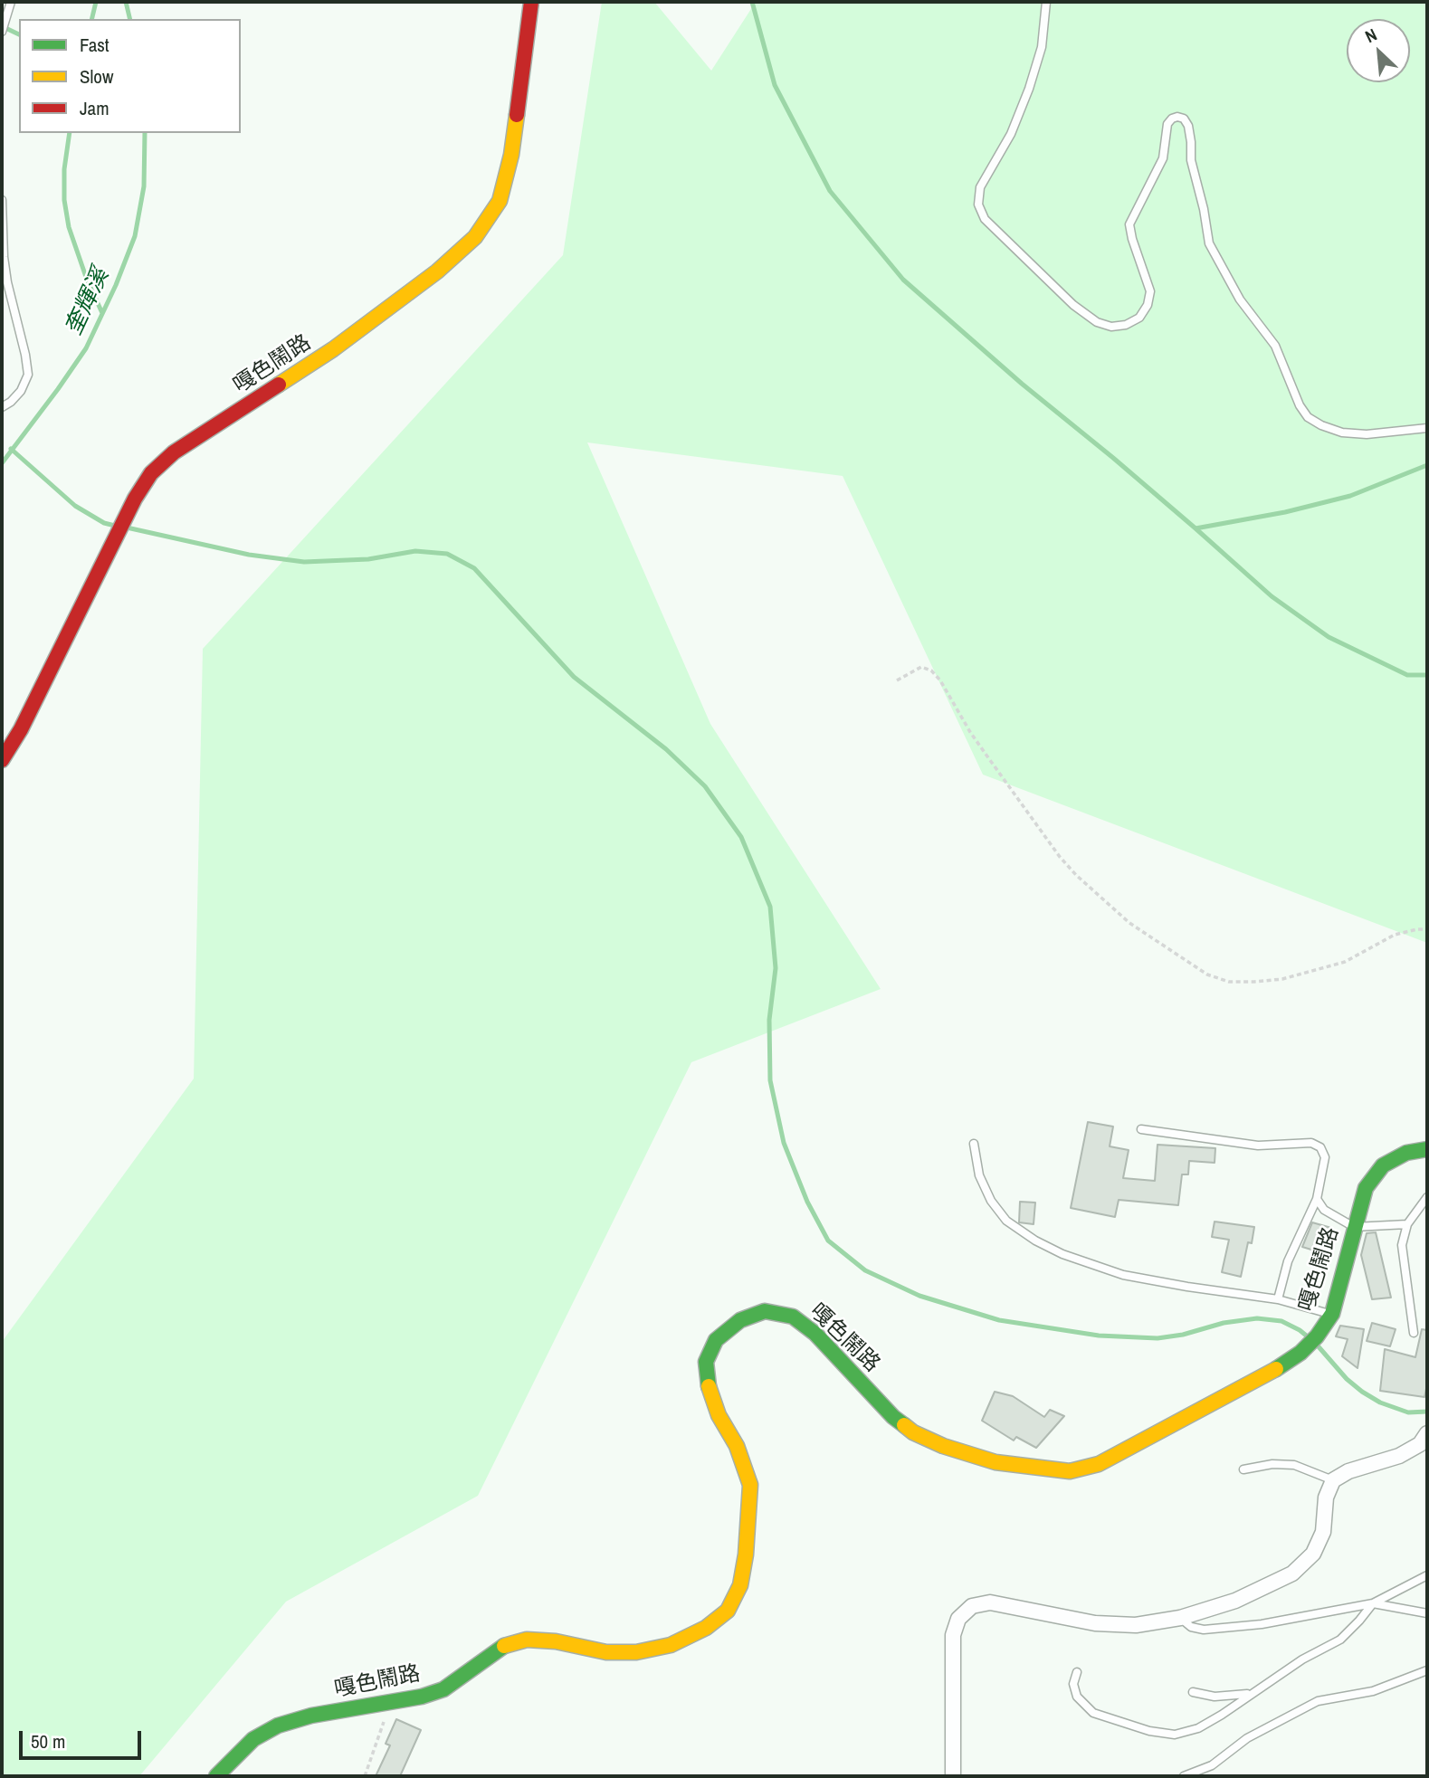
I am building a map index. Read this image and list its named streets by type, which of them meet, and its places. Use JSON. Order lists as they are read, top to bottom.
{
  "streets": {
    "street": ["嘎色鬧路"]
  },
  "water": ["奎輝溪"],
  "legend": ["Fast", "Slow", "Jam"],
  "scale_bar": "50 m",
  "north": "top left"
}
